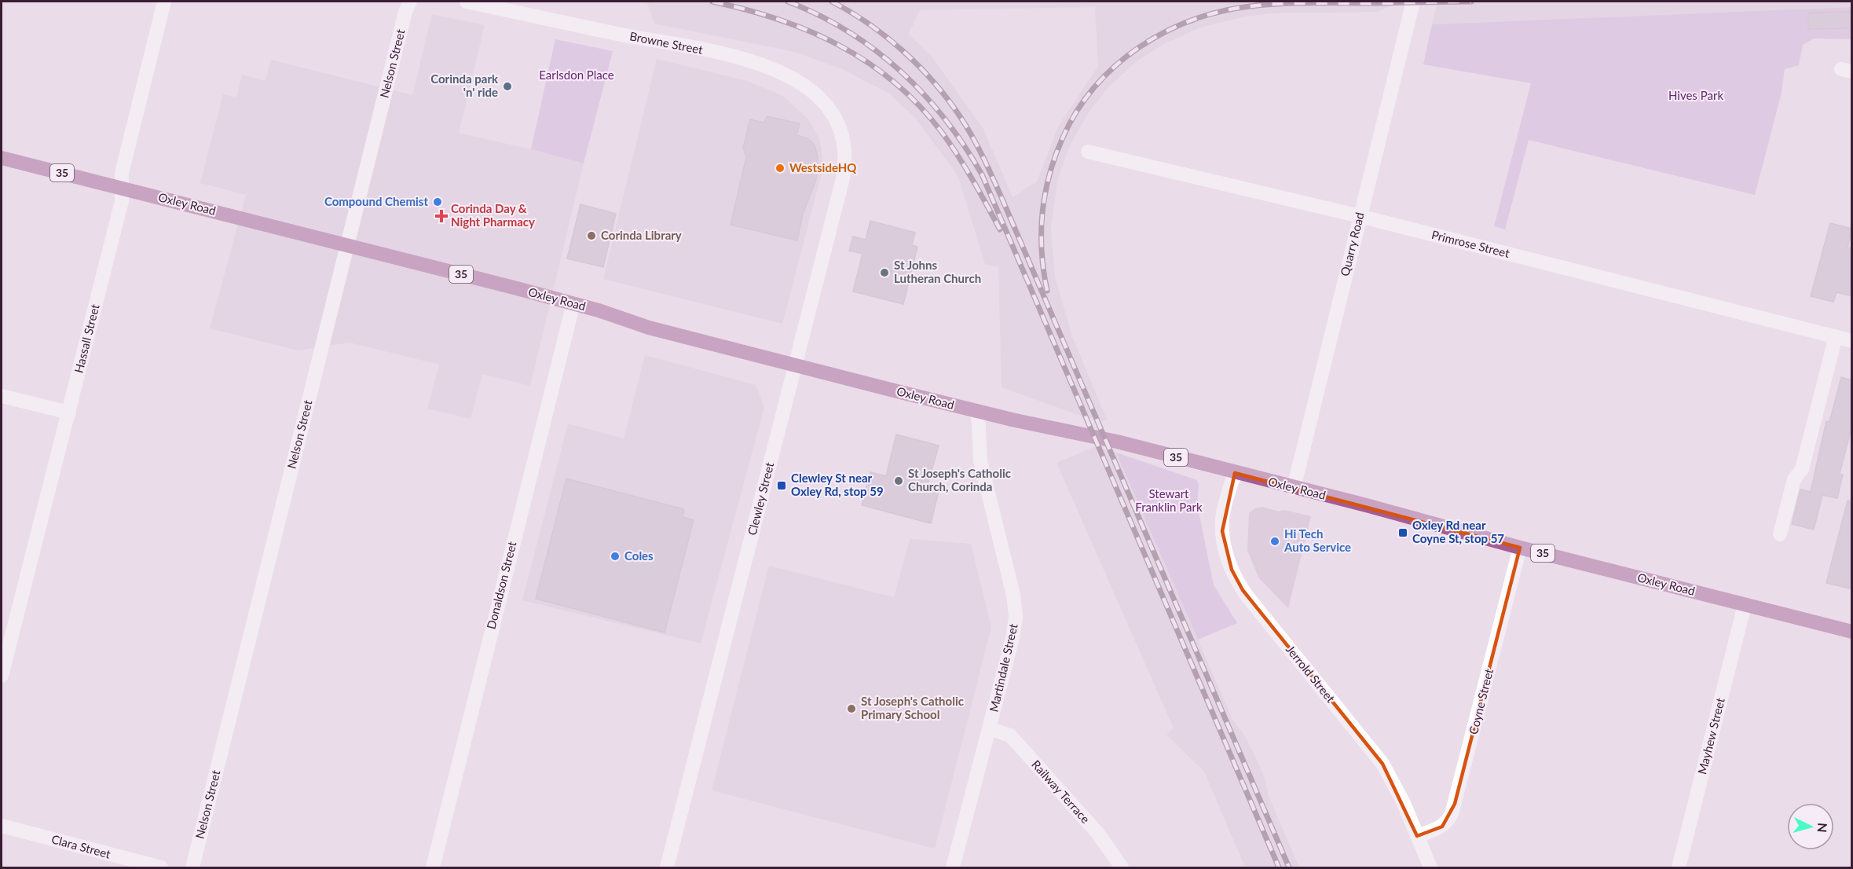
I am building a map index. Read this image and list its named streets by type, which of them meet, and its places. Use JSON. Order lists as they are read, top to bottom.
{
  "streets": {
    "main road": ["35", "Oxley Road"],
    "street": [
      "Browne Street",
      "Nelson Street",
      "Quarry Road",
      "Primrose Street",
      "Hassall Street",
      "Clewley Street",
      "Donaldson Street",
      "Martindale Street",
      "Jerrold Street",
      "Coyne Street",
      "Mayhew Street",
      "Railway Terrace",
      "Clara Street"
    ]
  },
  "crossings": [
    ["Browne Street", "Clewley Street"],
    ["Nelson Street", "Oxley Road"],
    ["Oxley Road", "Quarry Road"],
    ["Oxley Road", "Hassall Street"],
    ["Oxley Road", "Clewley Street"],
    ["Oxley Road", "Donaldson Street"],
    ["Oxley Road", "Martindale Street"],
    ["Oxley Road", "Jerrold Street"],
    ["Oxley Road", "Coyne Street"],
    ["Oxley Road", "Mayhew Street"],
    ["Quarry Road", "Primrose Street"],
    ["Martindale Street", "Railway Terrace"],
    ["Jerrold Street", "Coyne Street"]
  ],
  "parks": ["Earlsdon Place", "Hives Park", "Stewart Franklin Park"],
  "places": {
    "other": [
      "Corinda park 'n' ride",
      "WestsideHQ",
      "Compound Chemist",
      "Corinda Library",
      "St Johns Lutheran Church",
      "St Joseph's Catholic Church, Corinda",
      "Hi Tech Auto Service",
      "Coles",
      "St Joseph's Catholic Primary School"
    ],
    "health": ["Corinda Day & Night Pharmacy"],
    "transit": ["Clewley St near Oxley Rd, stop 59", "Oxley Rd near Coyne St, stop 57"]
  },
  "north": "right"
}
